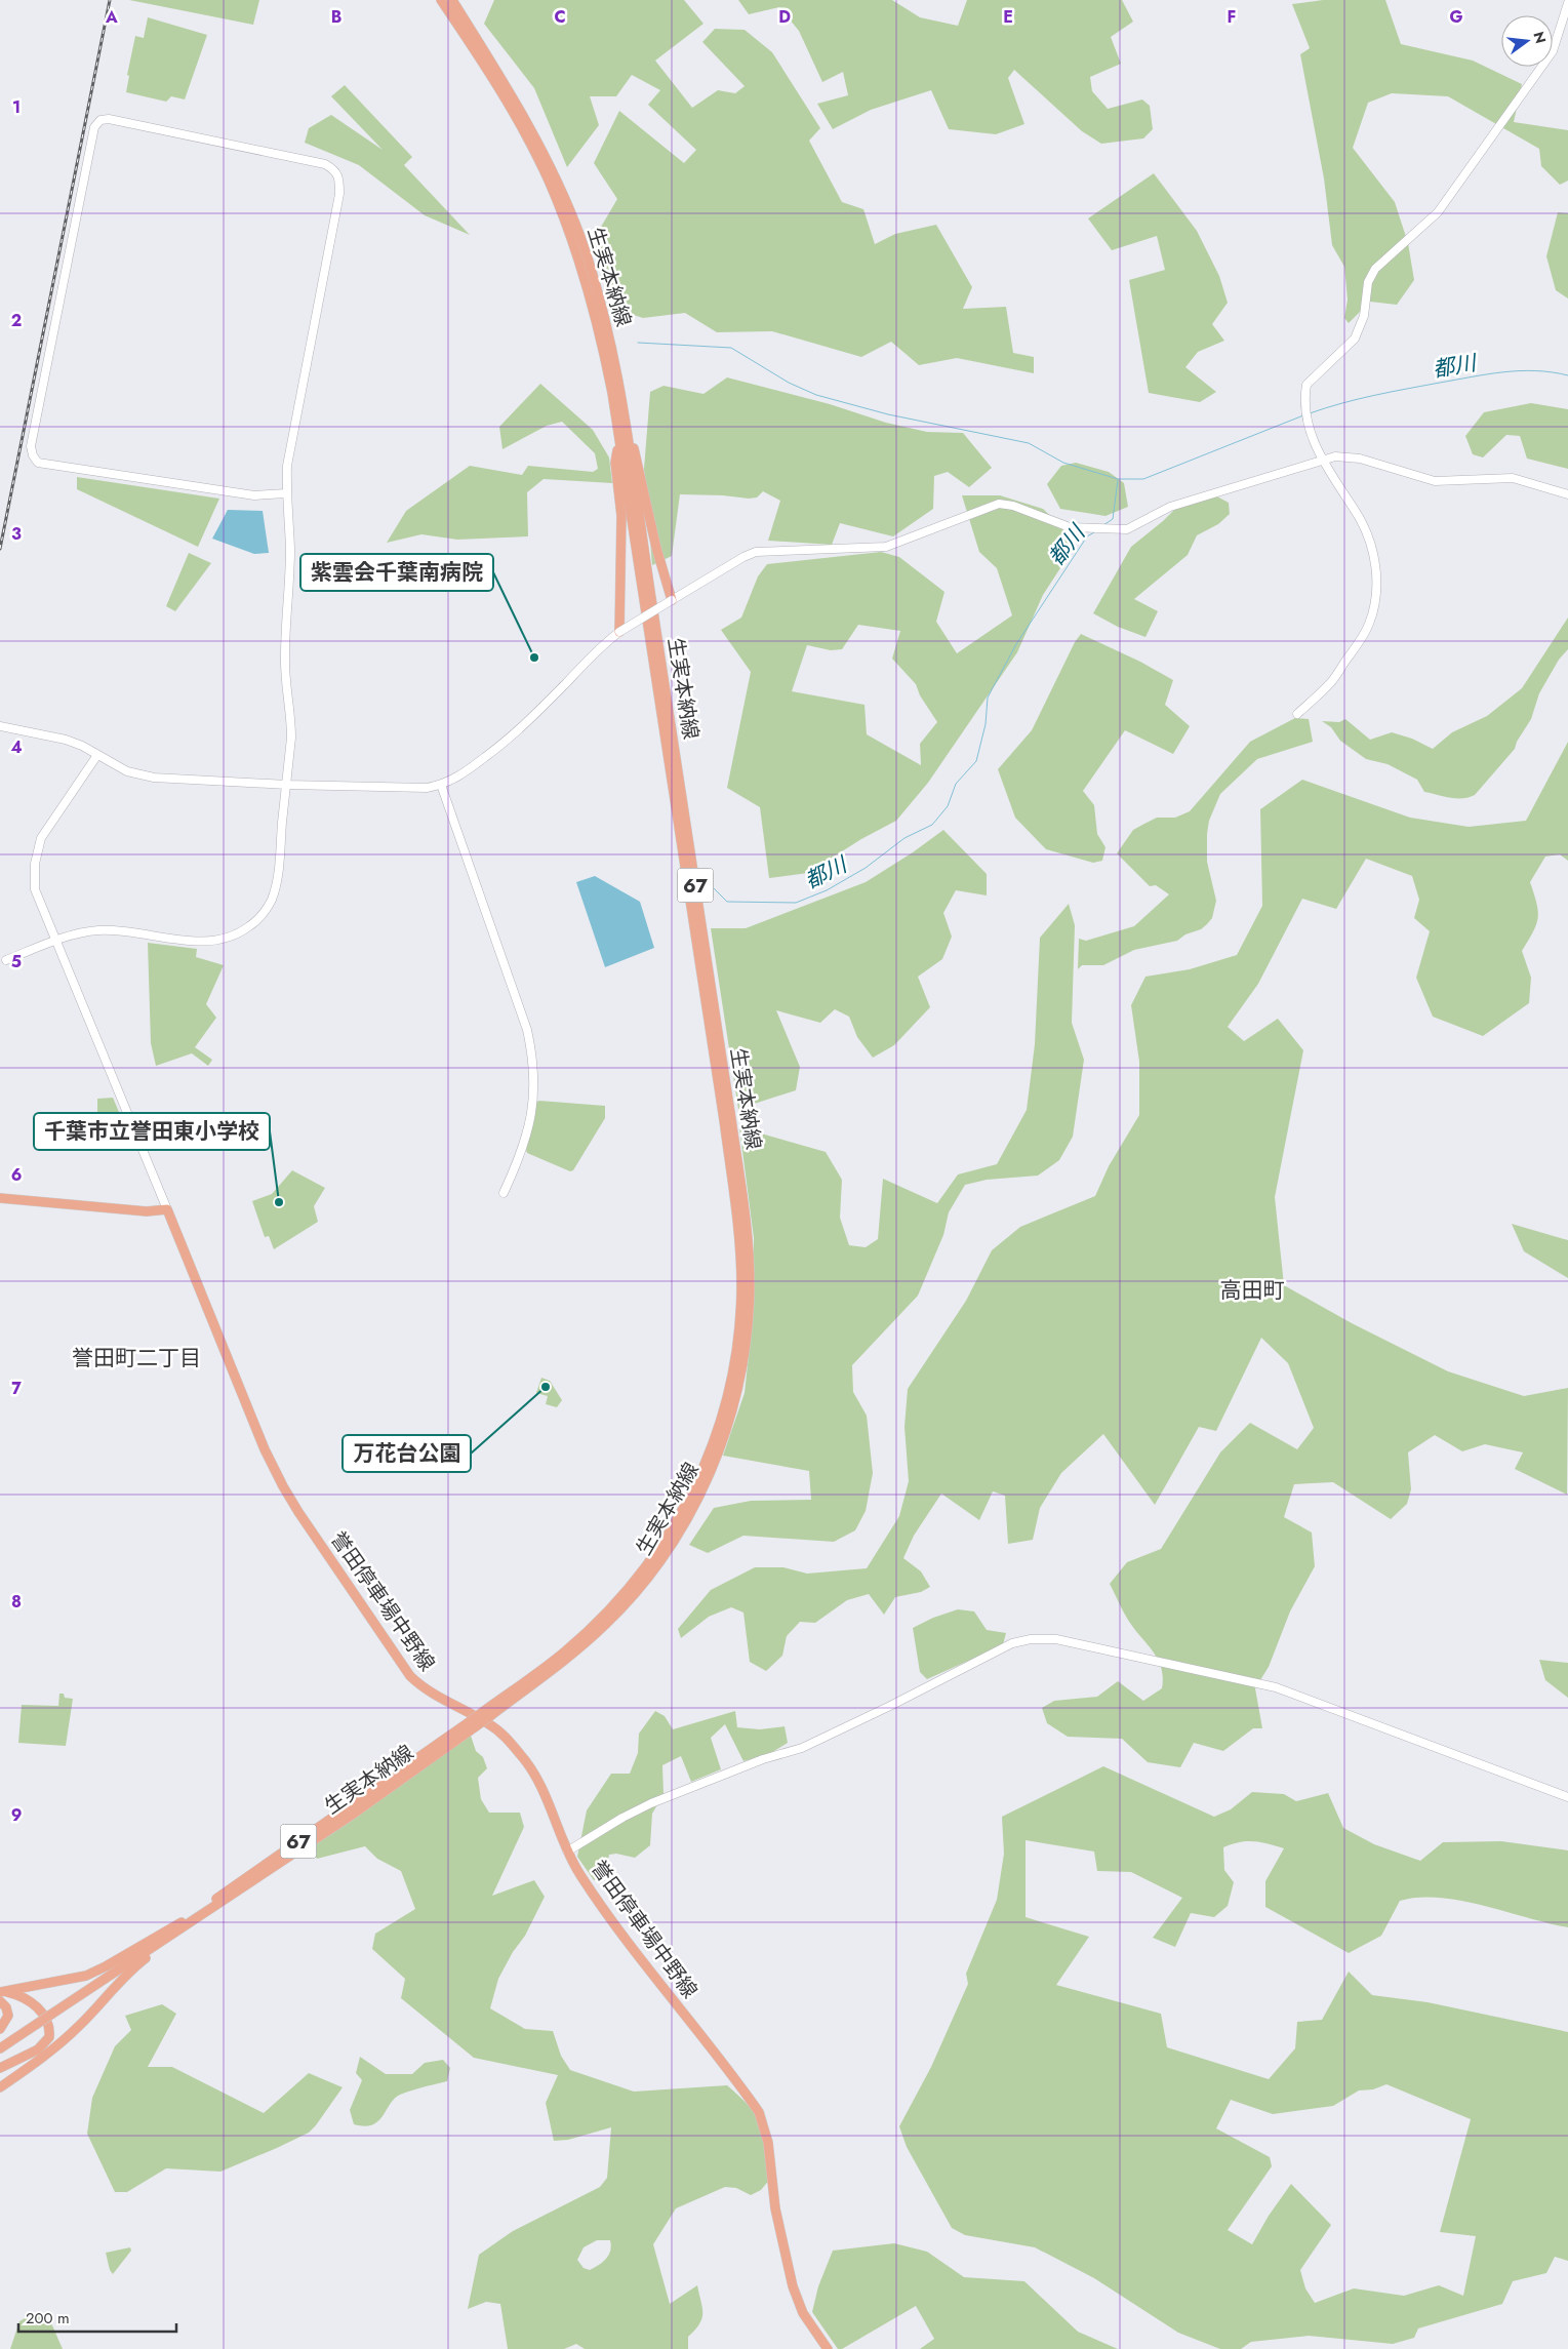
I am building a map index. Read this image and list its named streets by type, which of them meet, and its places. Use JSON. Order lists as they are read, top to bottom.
{
  "streets": {
    "main road": ["生実本納線", "67", "誉田停車場中野線"]
  },
  "crossings": [
    ["生実本納線", "67"]
  ],
  "districts": ["高田町", "誉田町二丁目"],
  "water": ["都川"],
  "places": ["紫雲会千葉南病院", "千葉市立誉田東小学校", "万花台公園"],
  "scale_bar": "200 m",
  "north": "right",
  "grid": {
    "columns": [
      "A",
      "B",
      "C",
      "D",
      "E",
      "F",
      "G"
    ],
    "rows": [
      "1",
      "2",
      "3",
      "4",
      "5",
      "6",
      "7",
      "8",
      "9"
    ]
  }
}
